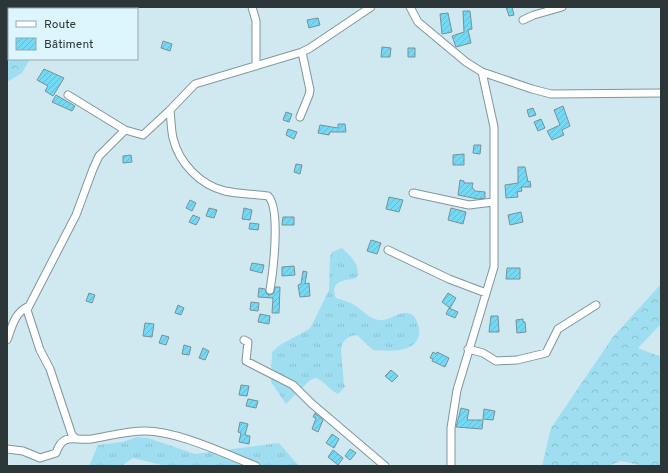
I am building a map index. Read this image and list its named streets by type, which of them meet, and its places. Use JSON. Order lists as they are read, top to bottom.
{
  "legend": ["Route", "Bâtiment"]
}
